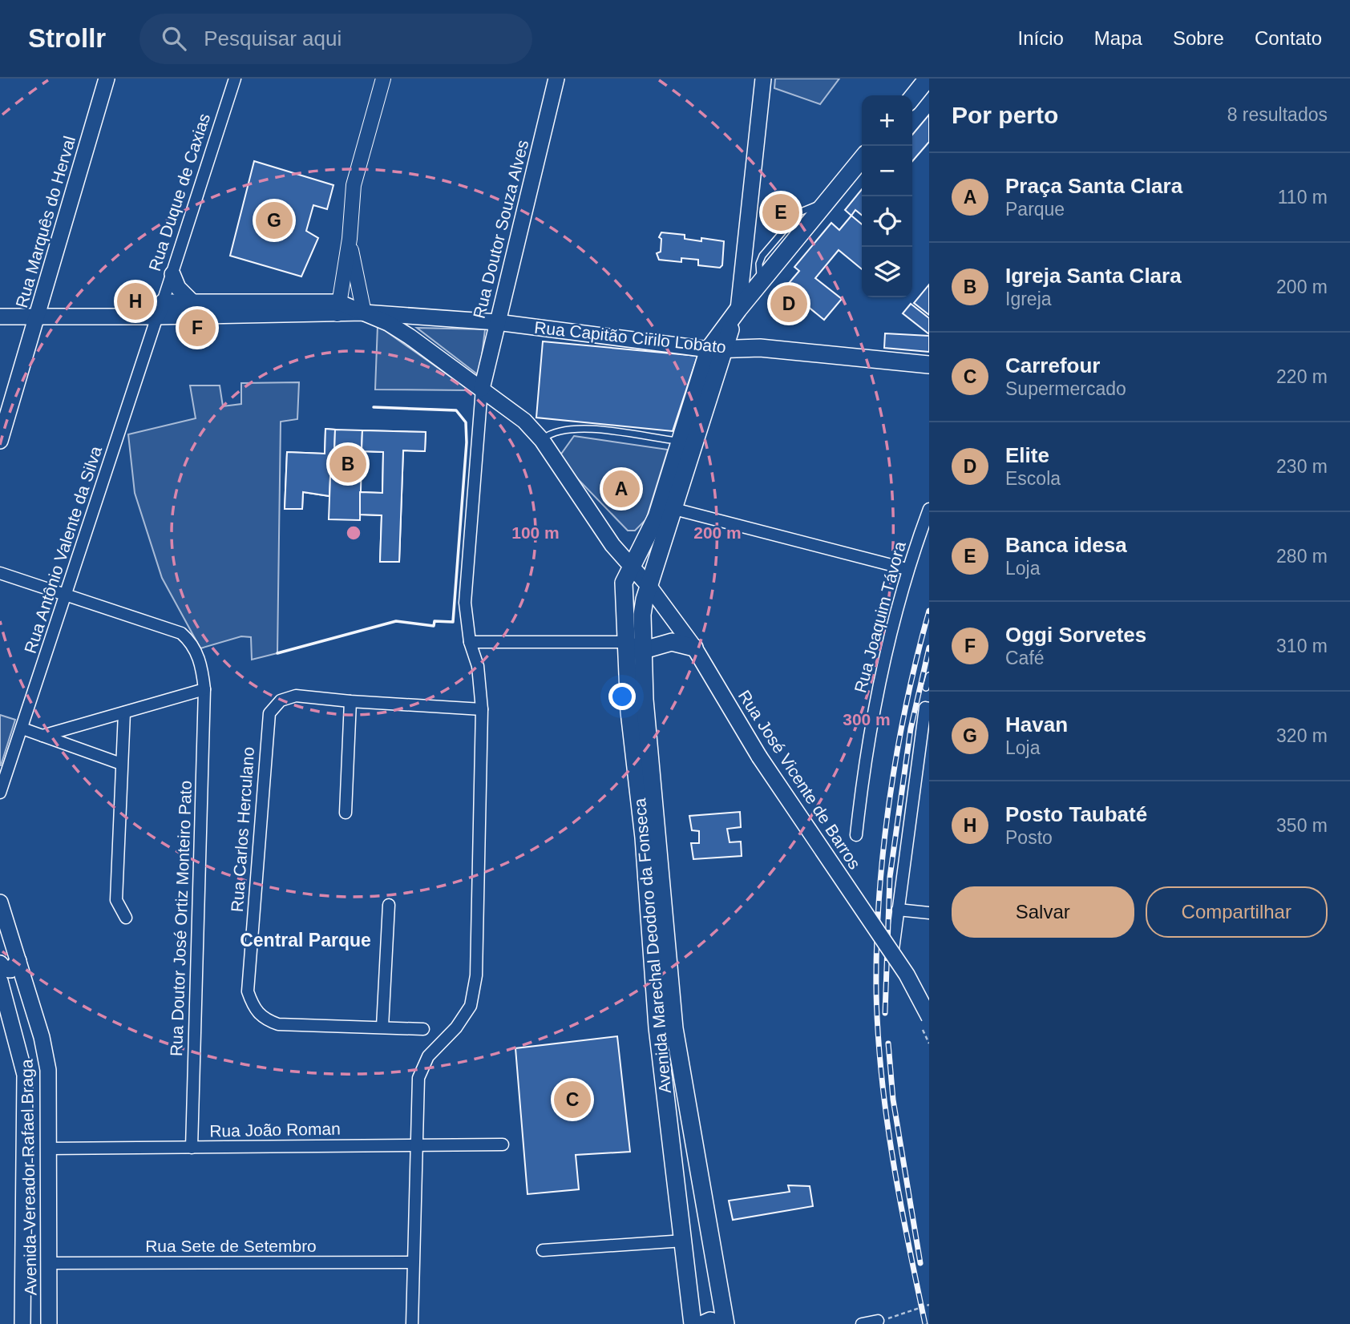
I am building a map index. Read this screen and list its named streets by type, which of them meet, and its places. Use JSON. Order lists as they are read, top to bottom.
{
  "streets": {
    "main road": [
      "Rua Marquês do Herval",
      "Rua Doutor Souza Alves",
      "Rua Capitão Cirilo Lobato",
      "Rua José Vicente de Barros",
      "Avenida Marechal Deodoro da Fonseca",
      "Avenida Vereador Rafael Braga"
    ],
    "street": [
      "Rua Duque de Caxias",
      "Rua Antônio Valente da Silva",
      "Rua Joaquim Távora",
      "Rua Carlos Herculano",
      "Rua Doutor José Ortiz Monteiro Pato",
      "Rua João Roman",
      "Rua Sete de Setembro"
    ]
  },
  "crossings": [
    ["Rua Duque de Caxias", "Rua Antônio Valente da Silva"],
    ["Rua Doutor Souza Alves", "Rua Capitão Cirilo Lobato"],
    ["Rua Doutor Souza Alves", "Rua José Vicente de Barros"],
    ["Rua Capitão Cirilo Lobato", "Rua José Vicente de Barros"],
    ["Rua Capitão Cirilo Lobato", "Avenida Marechal Deodoro da Fonseca"],
    ["Rua Antônio Valente da Silva", "Rua Doutor José Ortiz Monteiro Pato"],
    ["Rua José Vicente de Barros", "Avenida Marechal Deodoro da Fonseca"],
    ["Rua Doutor José Ortiz Monteiro Pato", "Rua João Roman"],
    ["Rua João Roman", "Avenida Vereador Rafael Braga"],
    ["Avenida Vereador Rafael Braga", "Rua Sete de Setembro"]
  ],
  "districts": ["Central Parque"],
  "page": {
    "header": "Strollr",
    "search": "Pesquisar aqui",
    "nav": [
      "Início",
      "Mapa",
      "Sobre",
      "Contato"
    ],
    "heading": ["Por perto", "8 resultados"],
    "map_buttons": ["+", "−"],
    "list": [
      {
        "mark": "A",
        "name": "Praça Santa Clara",
        "note": "Parque",
        "value": "110 m"
      },
      {
        "mark": "B",
        "name": "Igreja Santa Clara",
        "note": "Igreja",
        "value": "200 m"
      },
      {
        "mark": "C",
        "name": "Carrefour",
        "note": "Supermercado",
        "value": "220 m"
      },
      {
        "mark": "D",
        "name": "Elite",
        "note": "Escola",
        "value": "230 m"
      },
      {
        "mark": "E",
        "name": "Banca idesa",
        "note": "Loja",
        "value": "280 m"
      },
      {
        "mark": "F",
        "name": "Oggi Sorvetes",
        "note": "Café",
        "value": "310 m"
      },
      {
        "mark": "G",
        "name": "Havan",
        "note": "Loja",
        "value": "320 m"
      },
      {
        "mark": "H",
        "name": "Posto Taubaté",
        "note": "Posto",
        "value": "350 m"
      }
    ],
    "pins": [
      "E",
      "G",
      "H",
      "D",
      "F",
      "B",
      "A",
      "C"
    ],
    "buttons": ["Salvar", "Compartilhar"]
  },
  "rings": ["100 m", "200 m", "300 m"]
}
